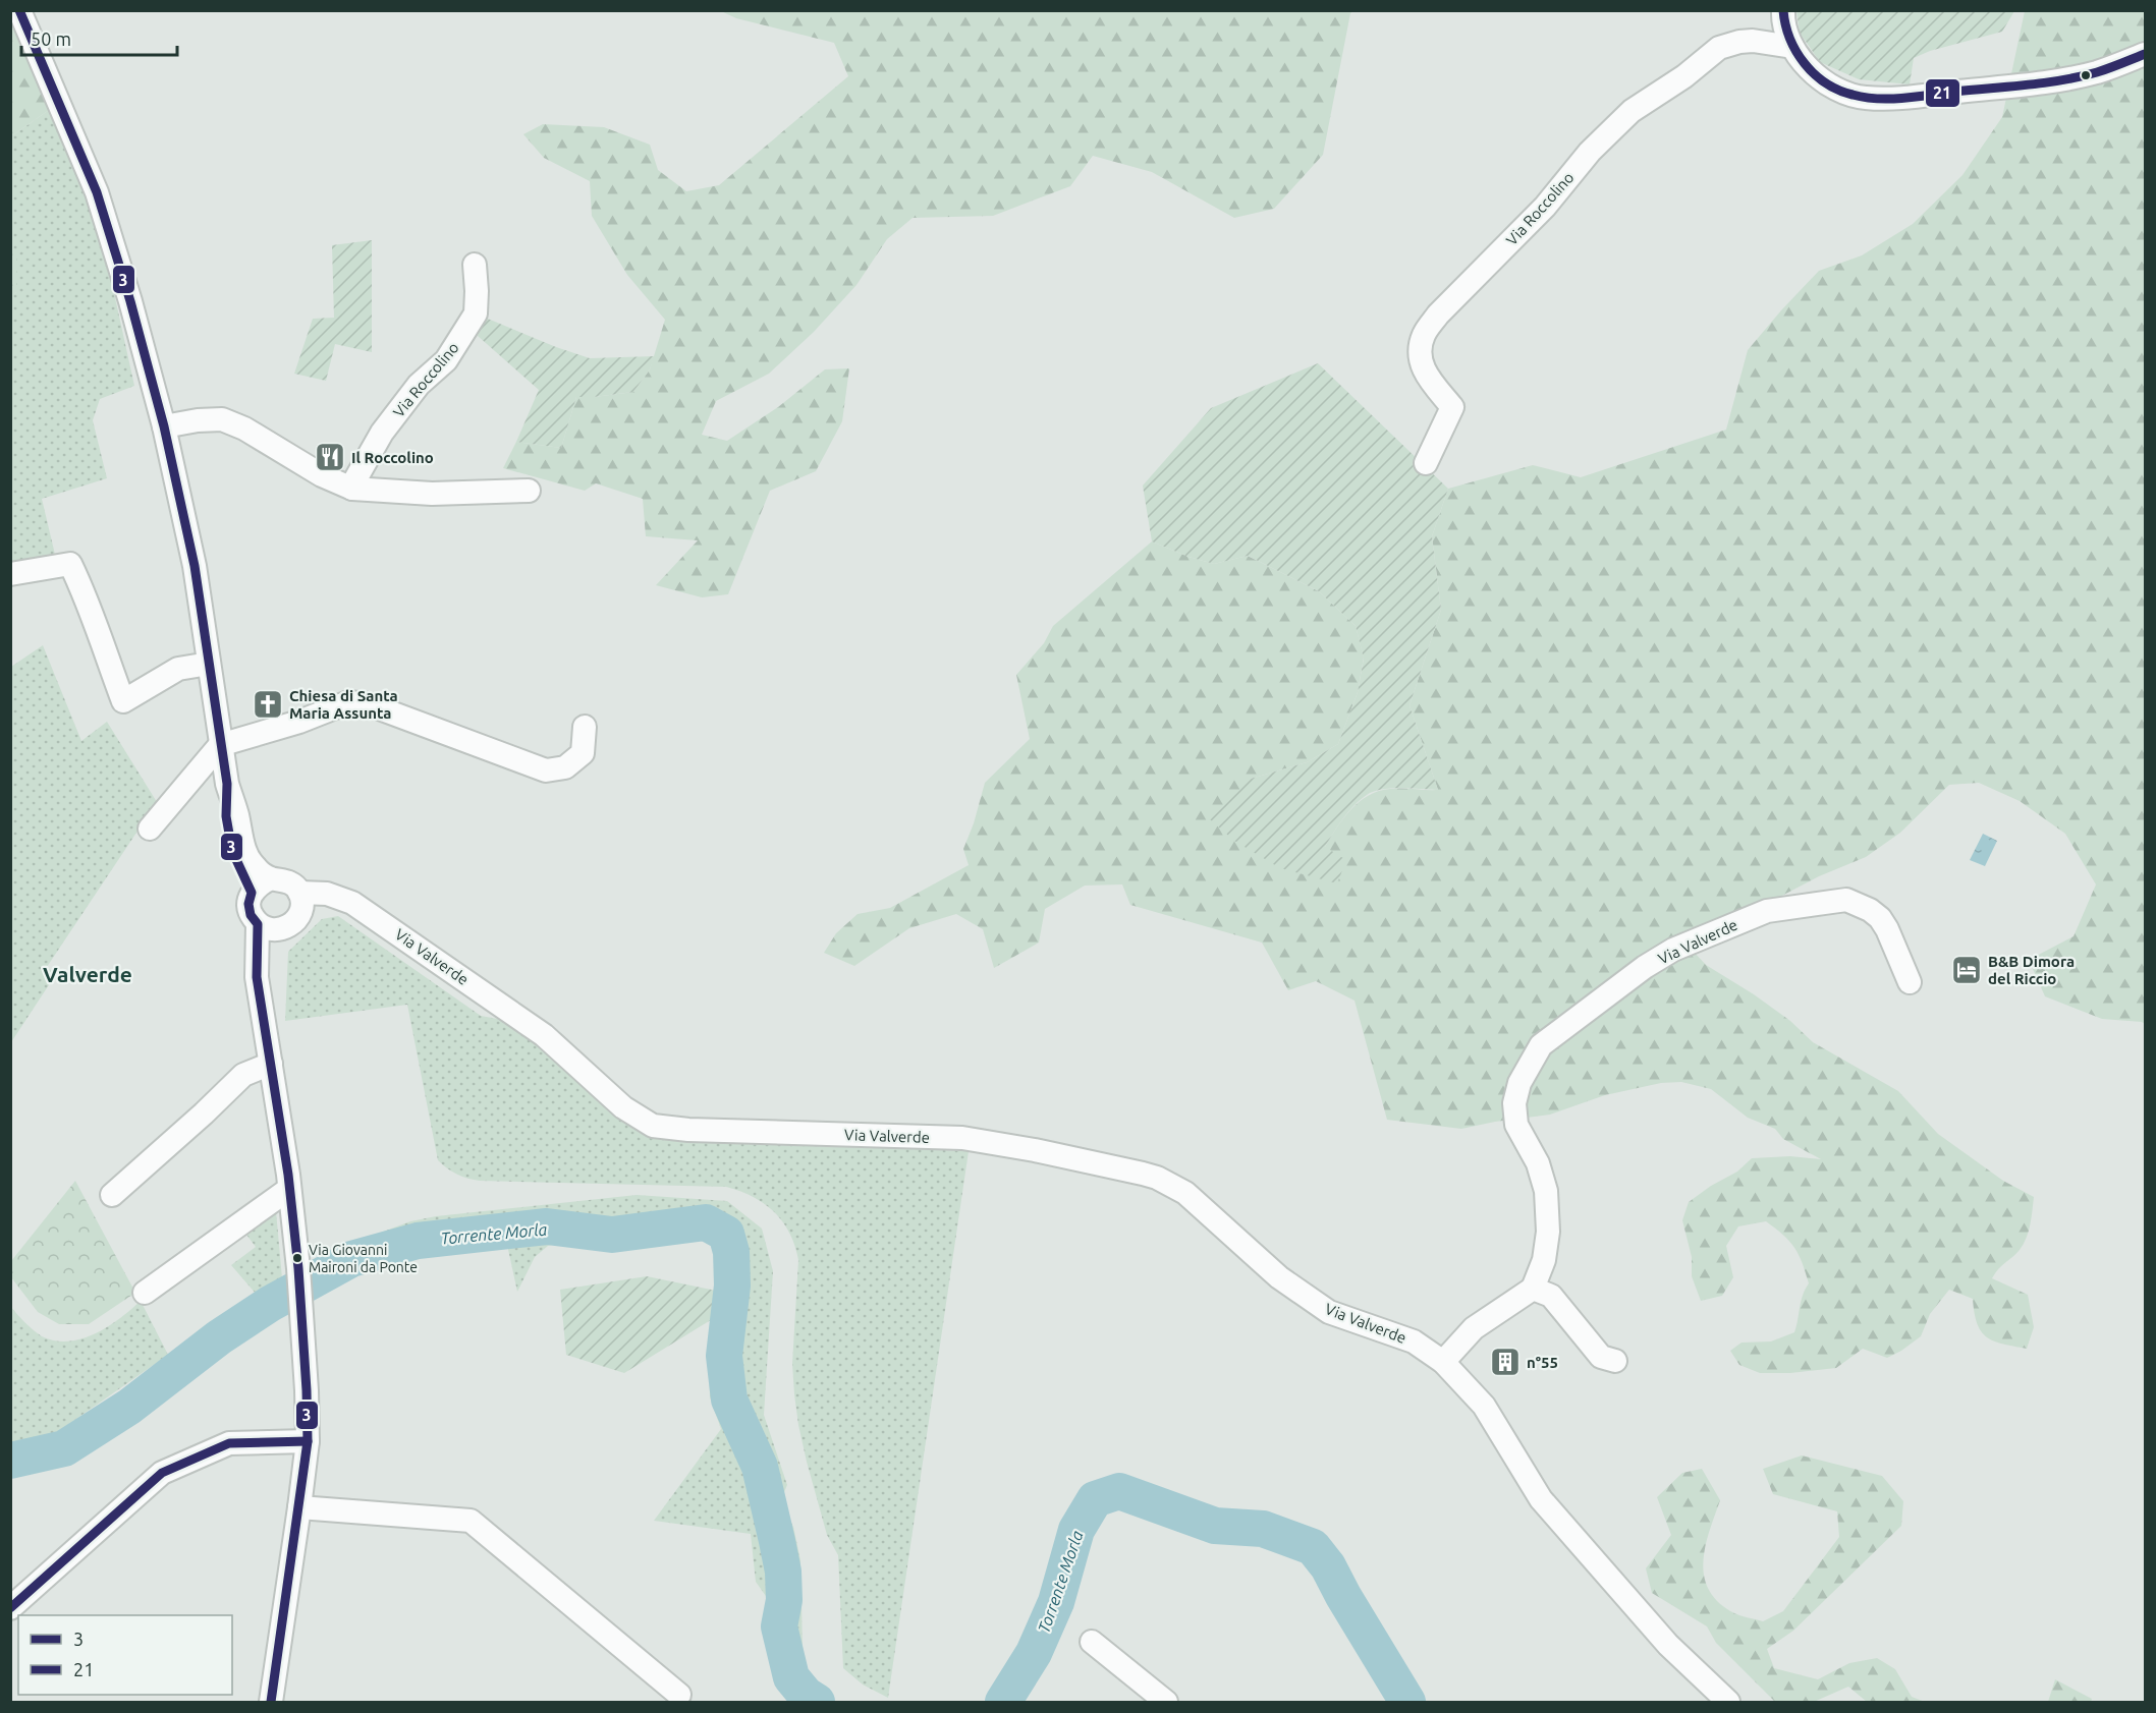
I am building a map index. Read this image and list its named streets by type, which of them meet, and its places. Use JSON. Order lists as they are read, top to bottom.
{
  "streets": {
    "street": ["Via Roccolino", "Via Valverde"]
  },
  "districts": ["Valverde"],
  "water": ["Torrente Morla"],
  "places": {
    "restaurant": ["Il Roccolino"],
    "church": ["Chiesa di Santa Maria Assunta"],
    "hotel": ["B&B Dimora del Riccio"],
    "other": ["Via Giovanni Maironi da Ponte"],
    "building": ["n°55"]
  },
  "lines": ["transit line 3", "transit line 21"],
  "legend": ["3", "21"],
  "scale_bar": "50 m"
}
